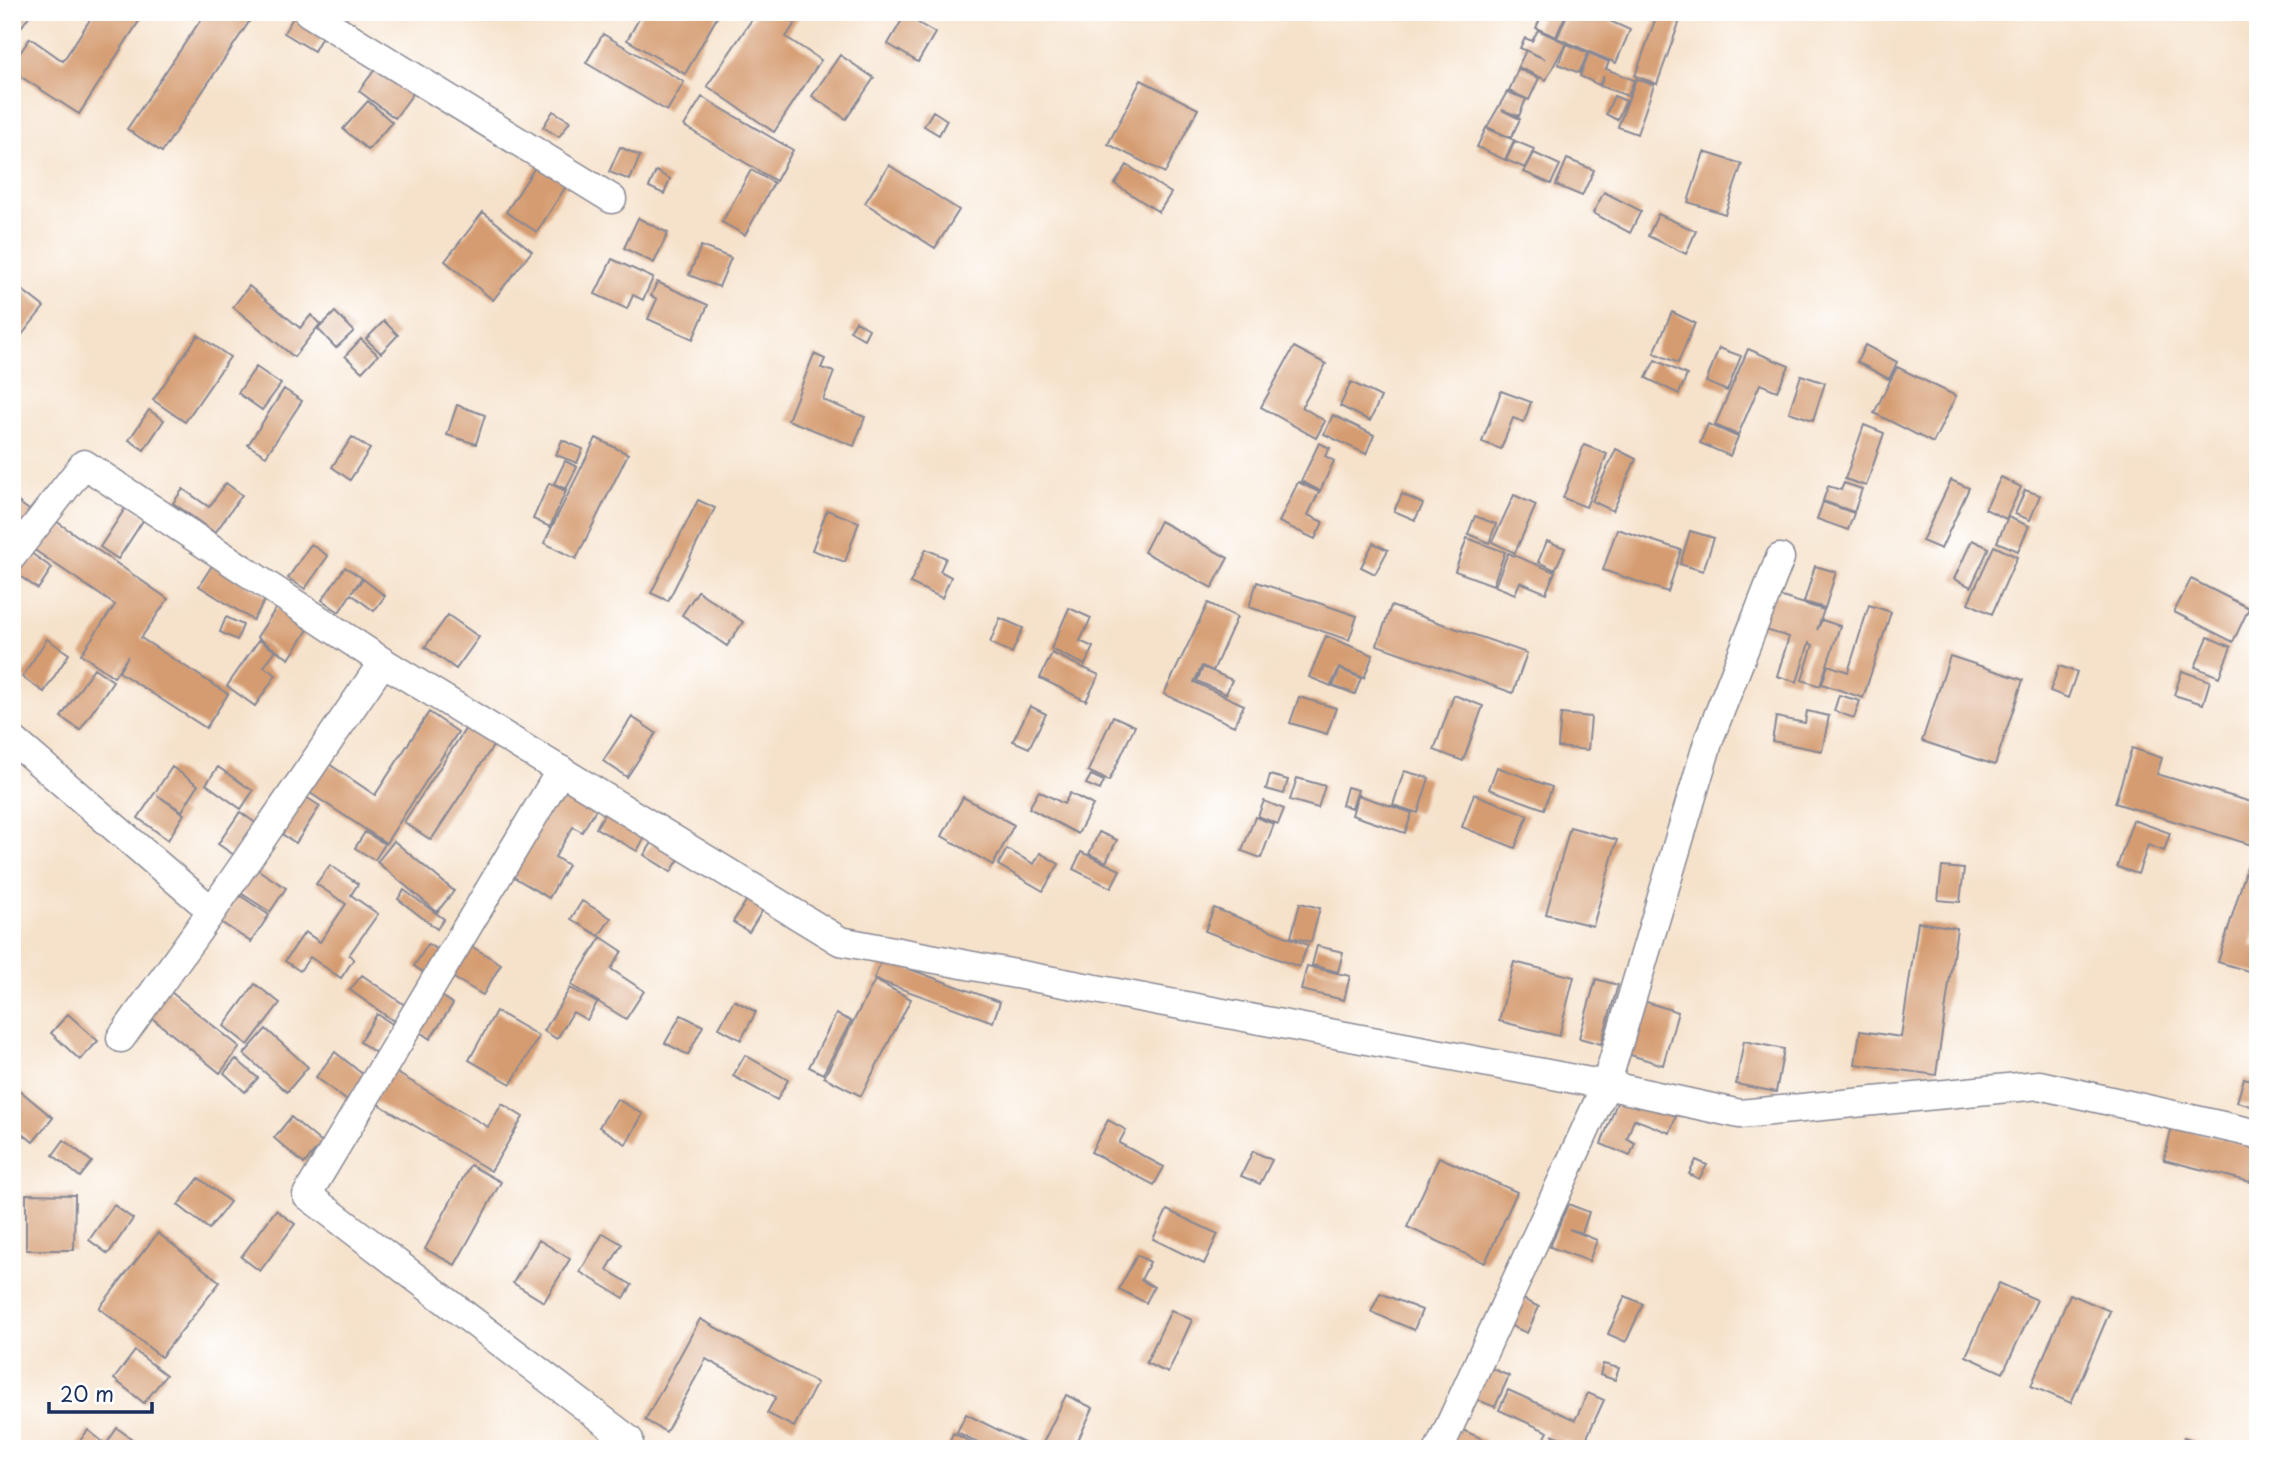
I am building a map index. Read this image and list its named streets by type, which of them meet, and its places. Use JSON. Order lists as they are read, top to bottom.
{
  "scale_bar": "20 m"
}
